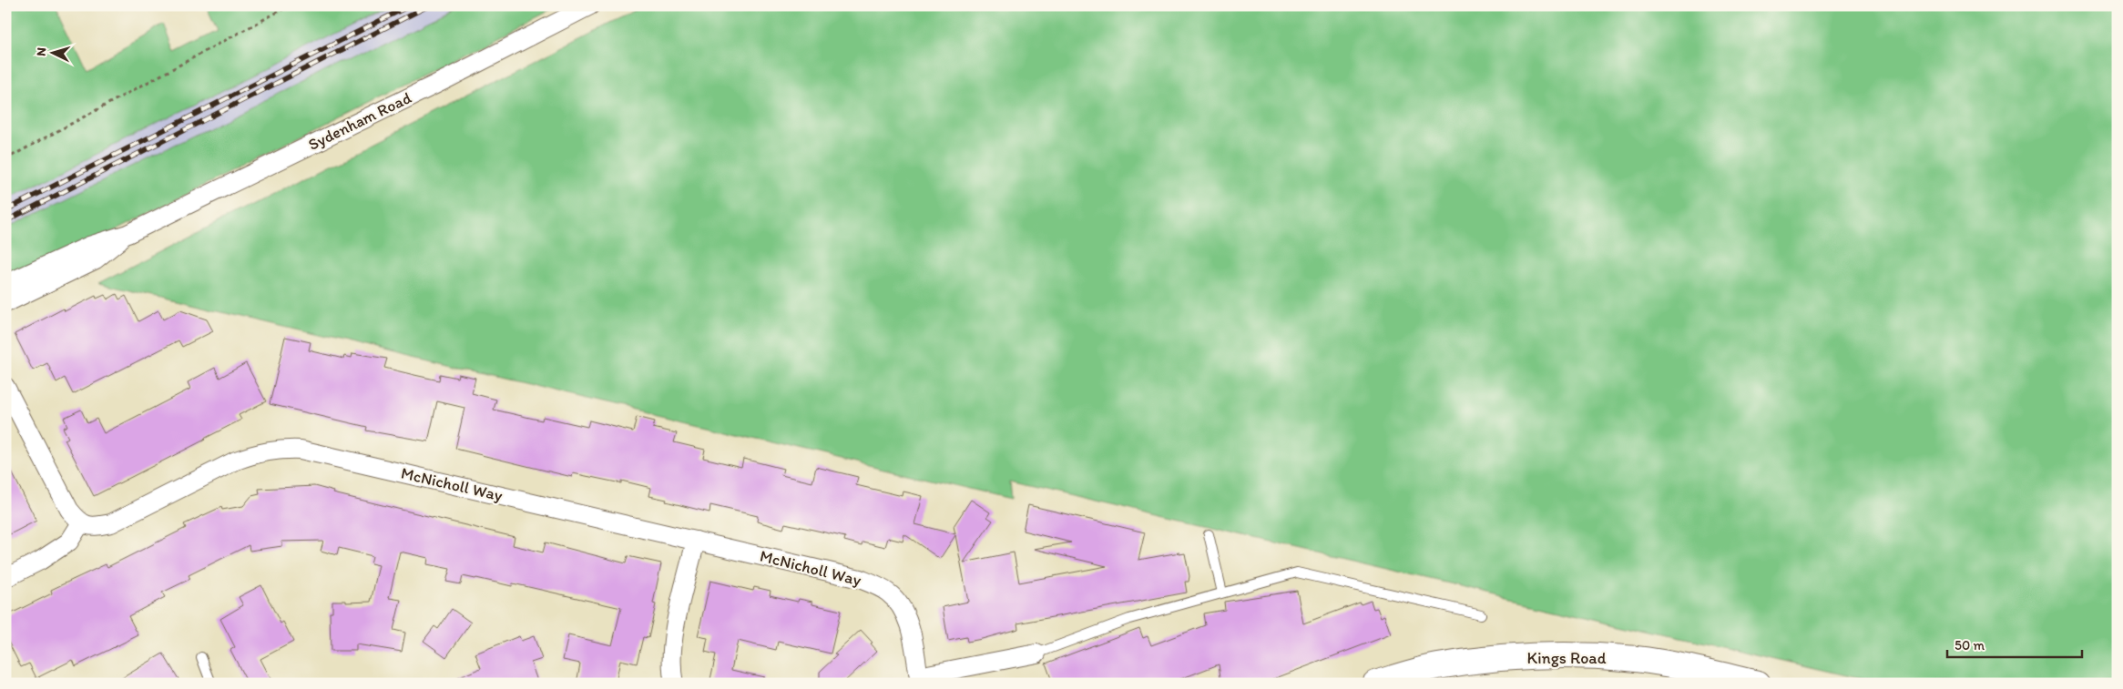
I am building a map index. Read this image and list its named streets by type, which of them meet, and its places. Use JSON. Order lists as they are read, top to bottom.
{
  "streets": {
    "main road": ["Kings Road"],
    "street": ["Sydenham Road", "McNicholl Way"]
  },
  "scale_bar": "50 m",
  "north": "left"
}
